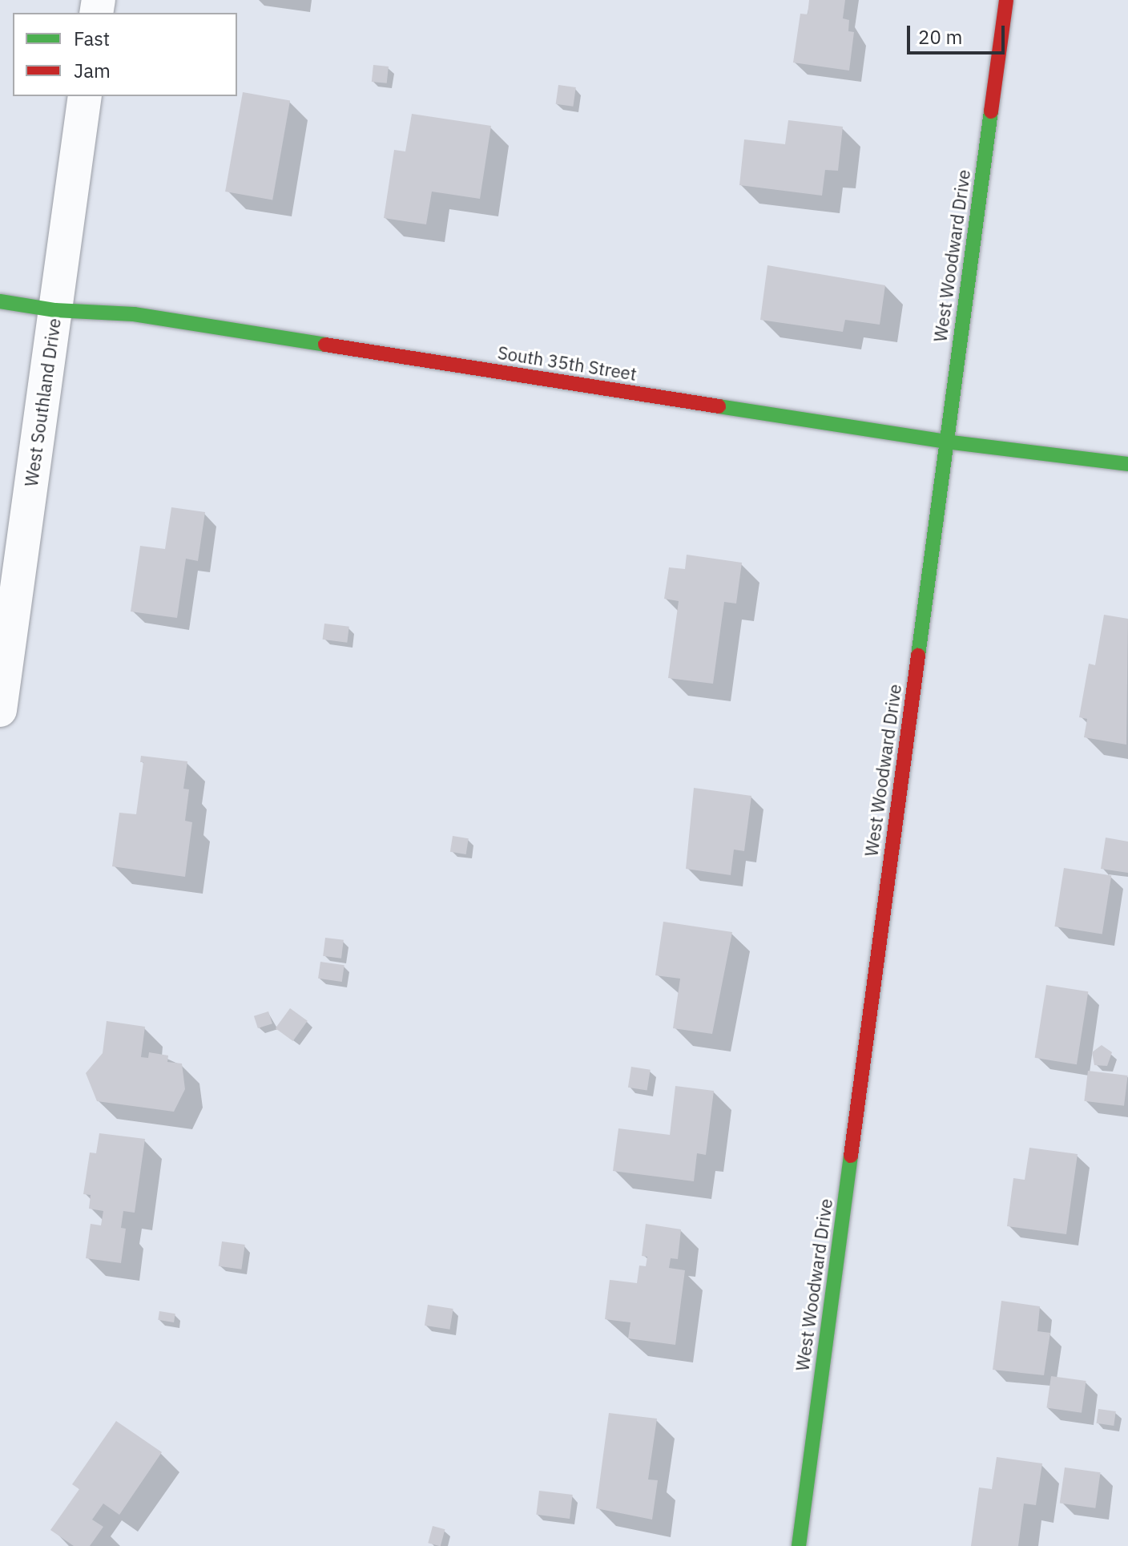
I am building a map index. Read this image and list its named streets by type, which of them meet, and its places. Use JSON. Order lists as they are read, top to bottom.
{
  "streets": {
    "street": ["West Woodward Drive", "South 35th Street", "West Southland Drive"]
  },
  "crossings": [
    ["West Woodward Drive", "South 35th Street"],
    ["South 35th Street", "West Southland Drive"]
  ],
  "legend": ["Fast", "Jam"],
  "scale_bar": "20 m"
}
